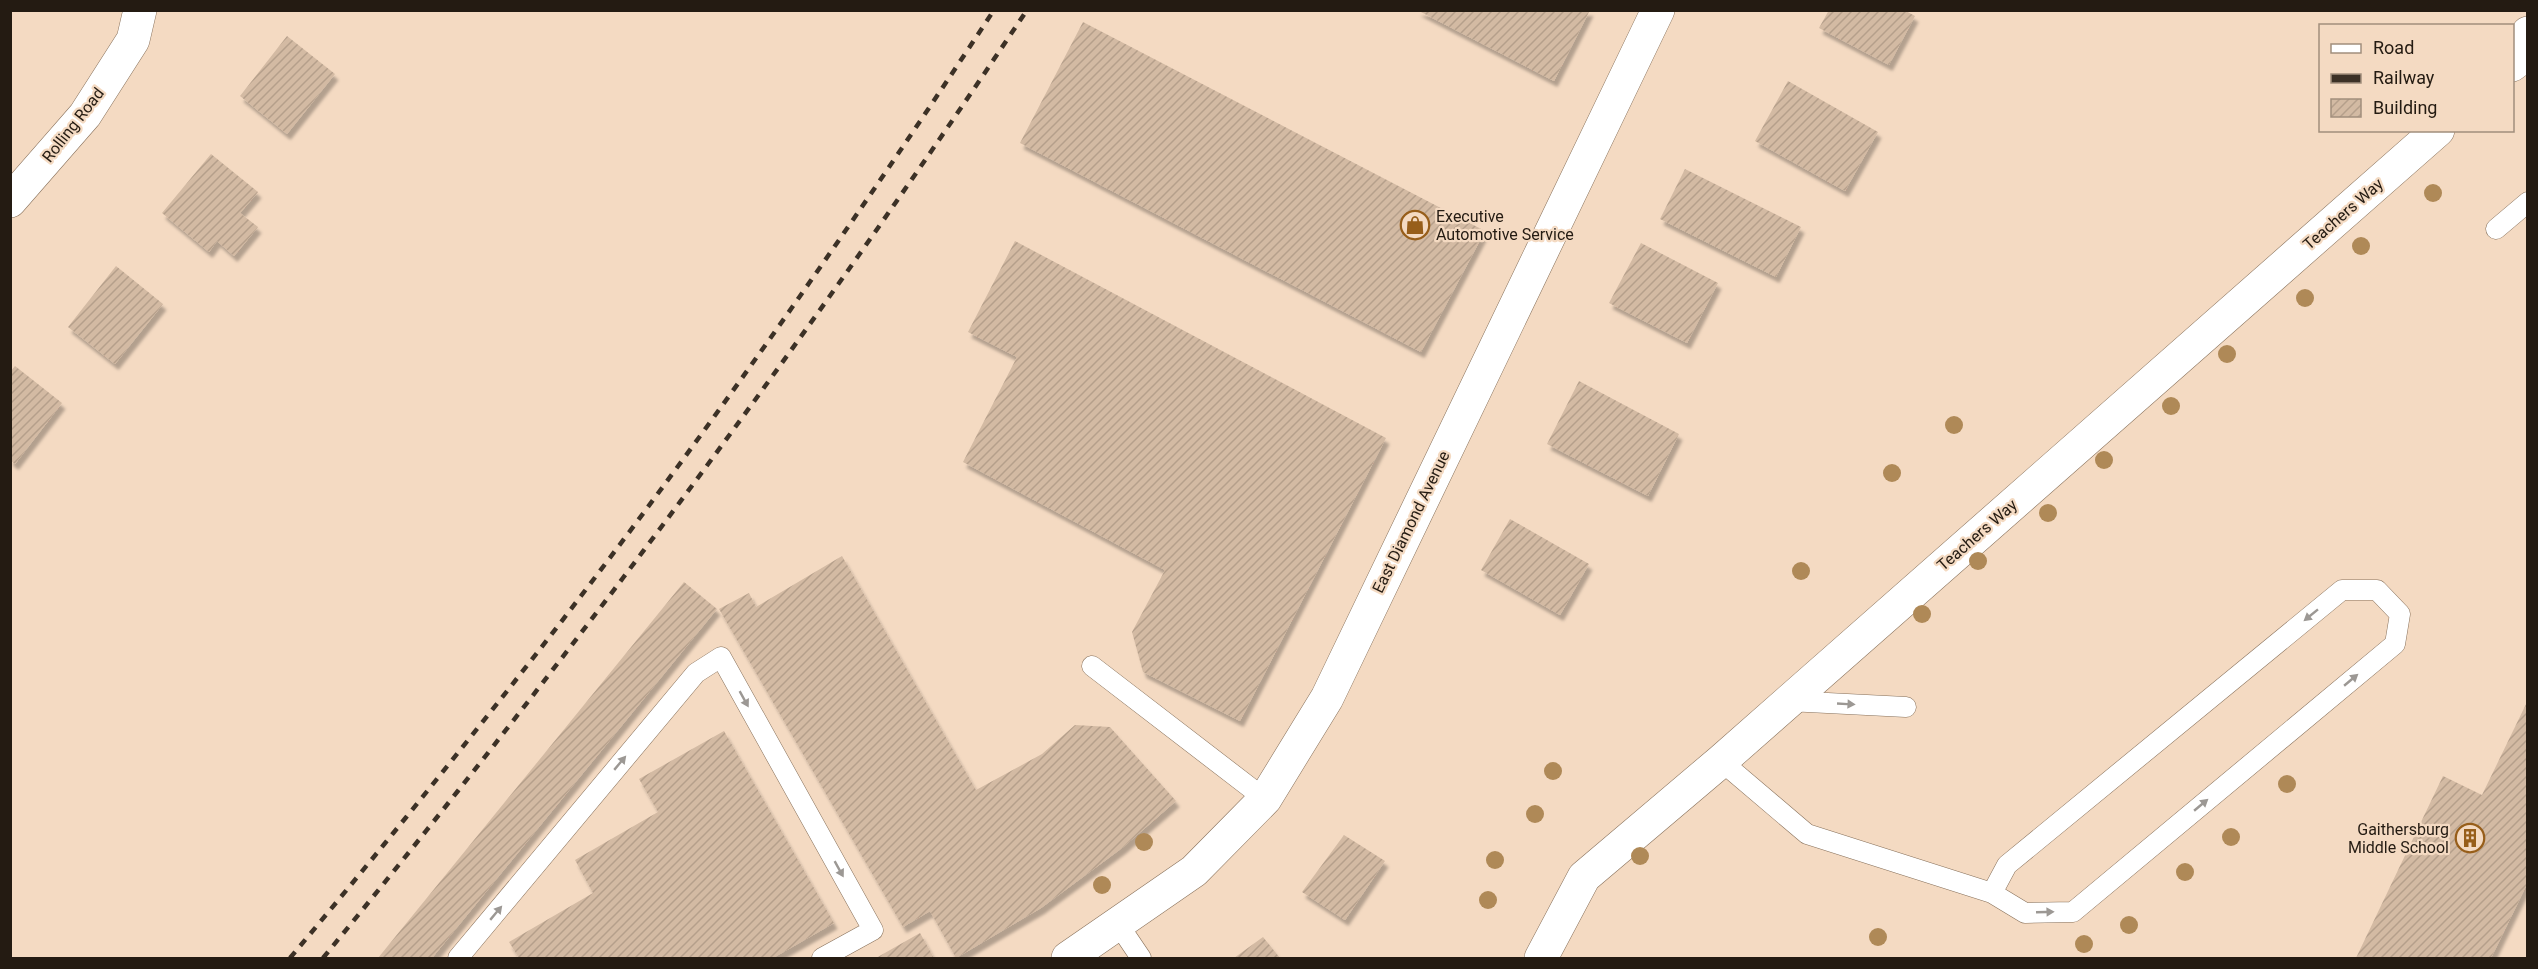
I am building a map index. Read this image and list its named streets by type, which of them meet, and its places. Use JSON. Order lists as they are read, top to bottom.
{
  "streets": {
    "street": ["Rolling Road", "Teachers Way", "East Diamond Avenue"]
  },
  "places": {
    "shop": ["Executive Automotive Service"],
    "building": ["Gaithersburg Middle School"]
  },
  "legend": ["Road", "Railway", "Building"]
}
